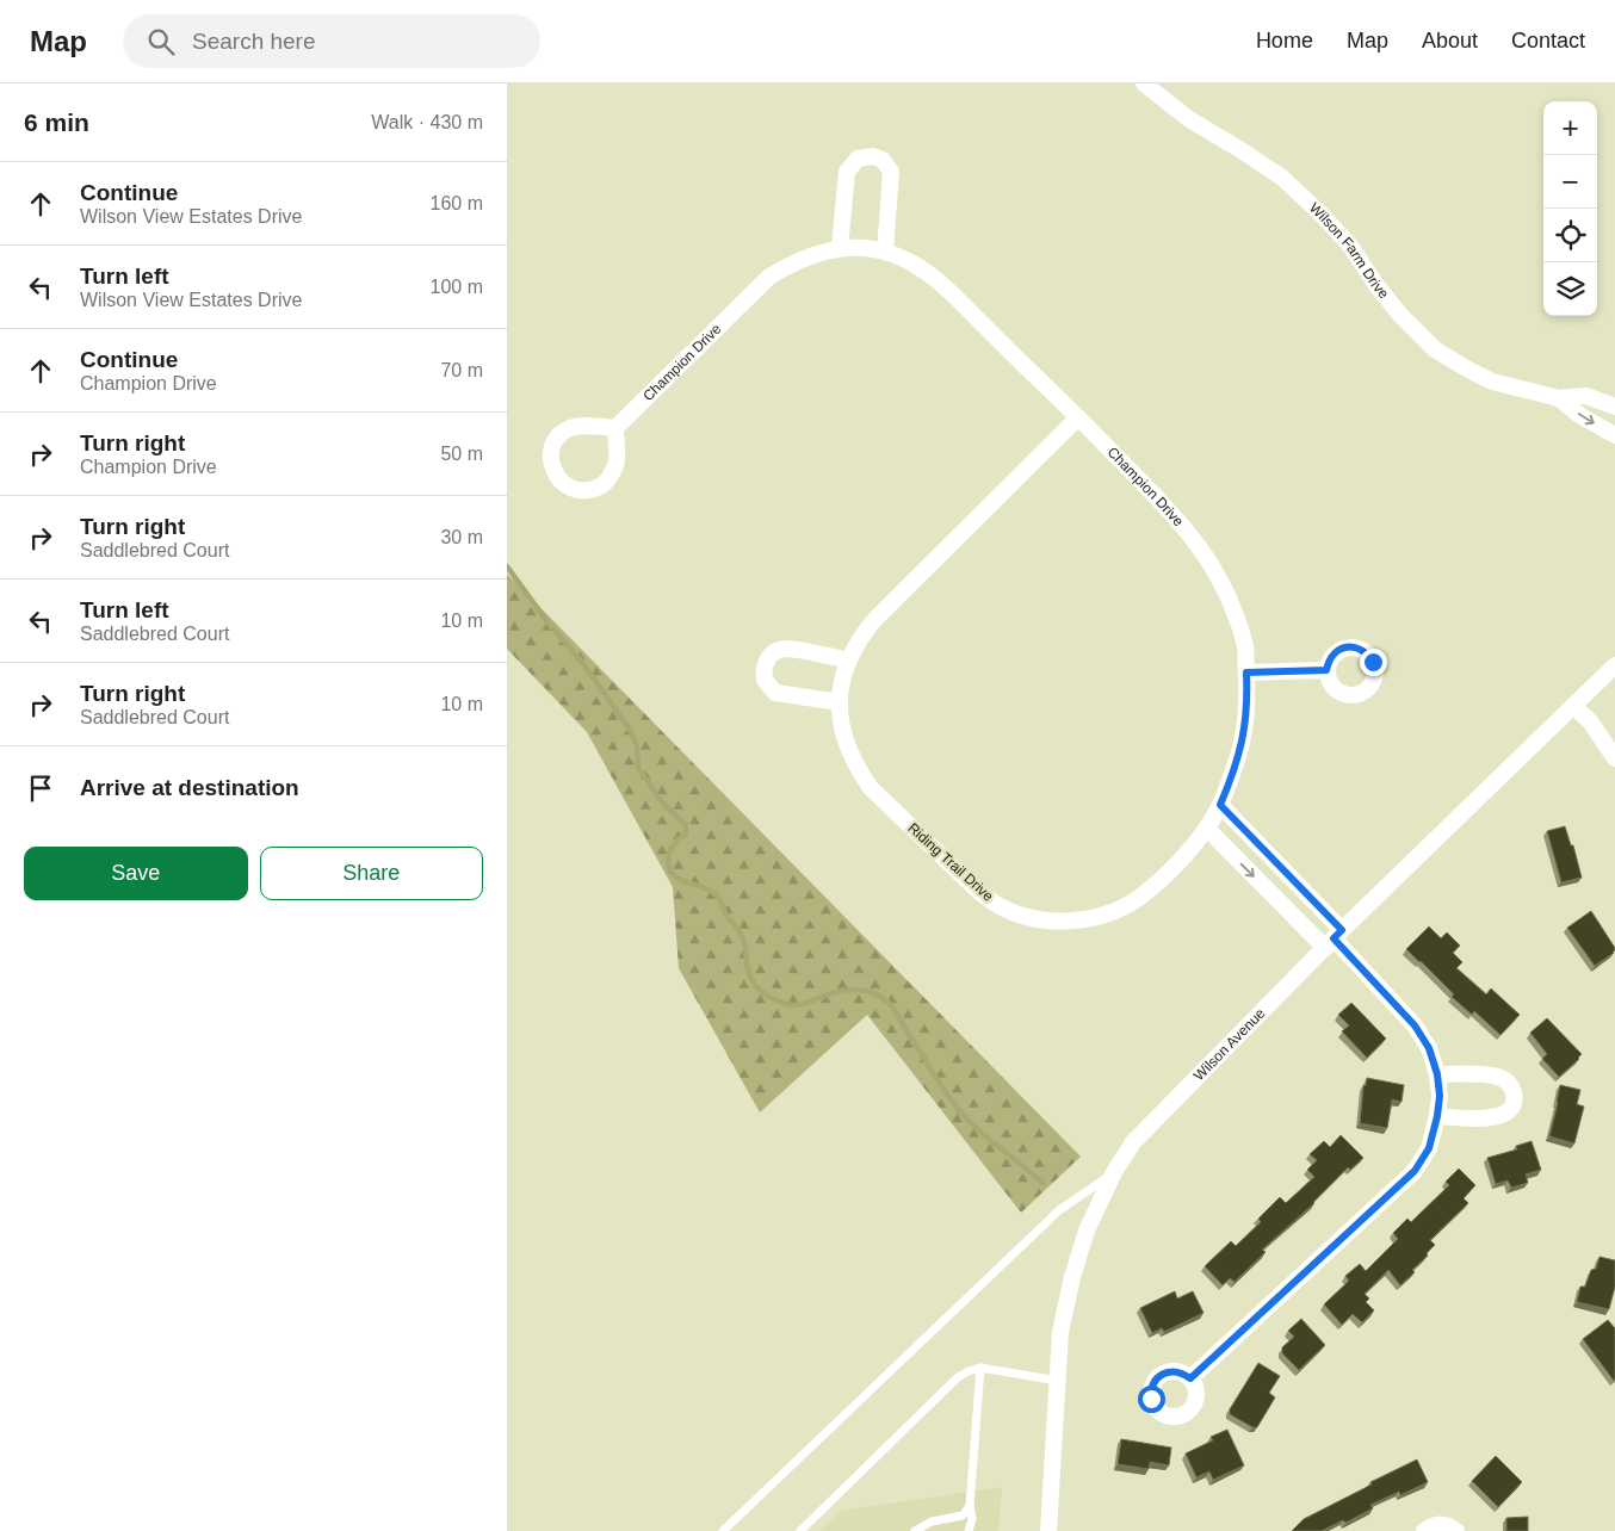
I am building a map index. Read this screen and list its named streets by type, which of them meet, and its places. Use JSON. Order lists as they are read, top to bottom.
{
  "streets": {
    "street": [
      "Wilson Farm Drive",
      "Champion Drive",
      "Riding Trail Drive",
      "Wilson Avenue"
    ]
  },
  "crossings": [
    ["Champion Drive", "Riding Trail Drive"]
  ],
  "page": {
    "header": "Map",
    "search": "Search here",
    "nav": [
      "Home",
      "Map",
      "About",
      "Contact"
    ],
    "heading": ["6 min", "Walk · 430 m"],
    "map_buttons": ["+", "−"],
    "list": [
      ["Continue", "Wilson View Estates Drive", "160 m"],
      ["Turn left", "Wilson View Estates Drive", "100 m"],
      ["Continue", "Champion Drive", "70 m"],
      ["Turn right", "Champion Drive", "50 m"],
      ["Turn right", "Saddlebred Court", "30 m"],
      ["Turn left", "Saddlebred Court", "10 m"],
      ["Turn right", "Saddlebred Court", "10 m"],
      "Arrive at destination"
    ],
    "buttons": ["Save", "Share"]
  }
}
